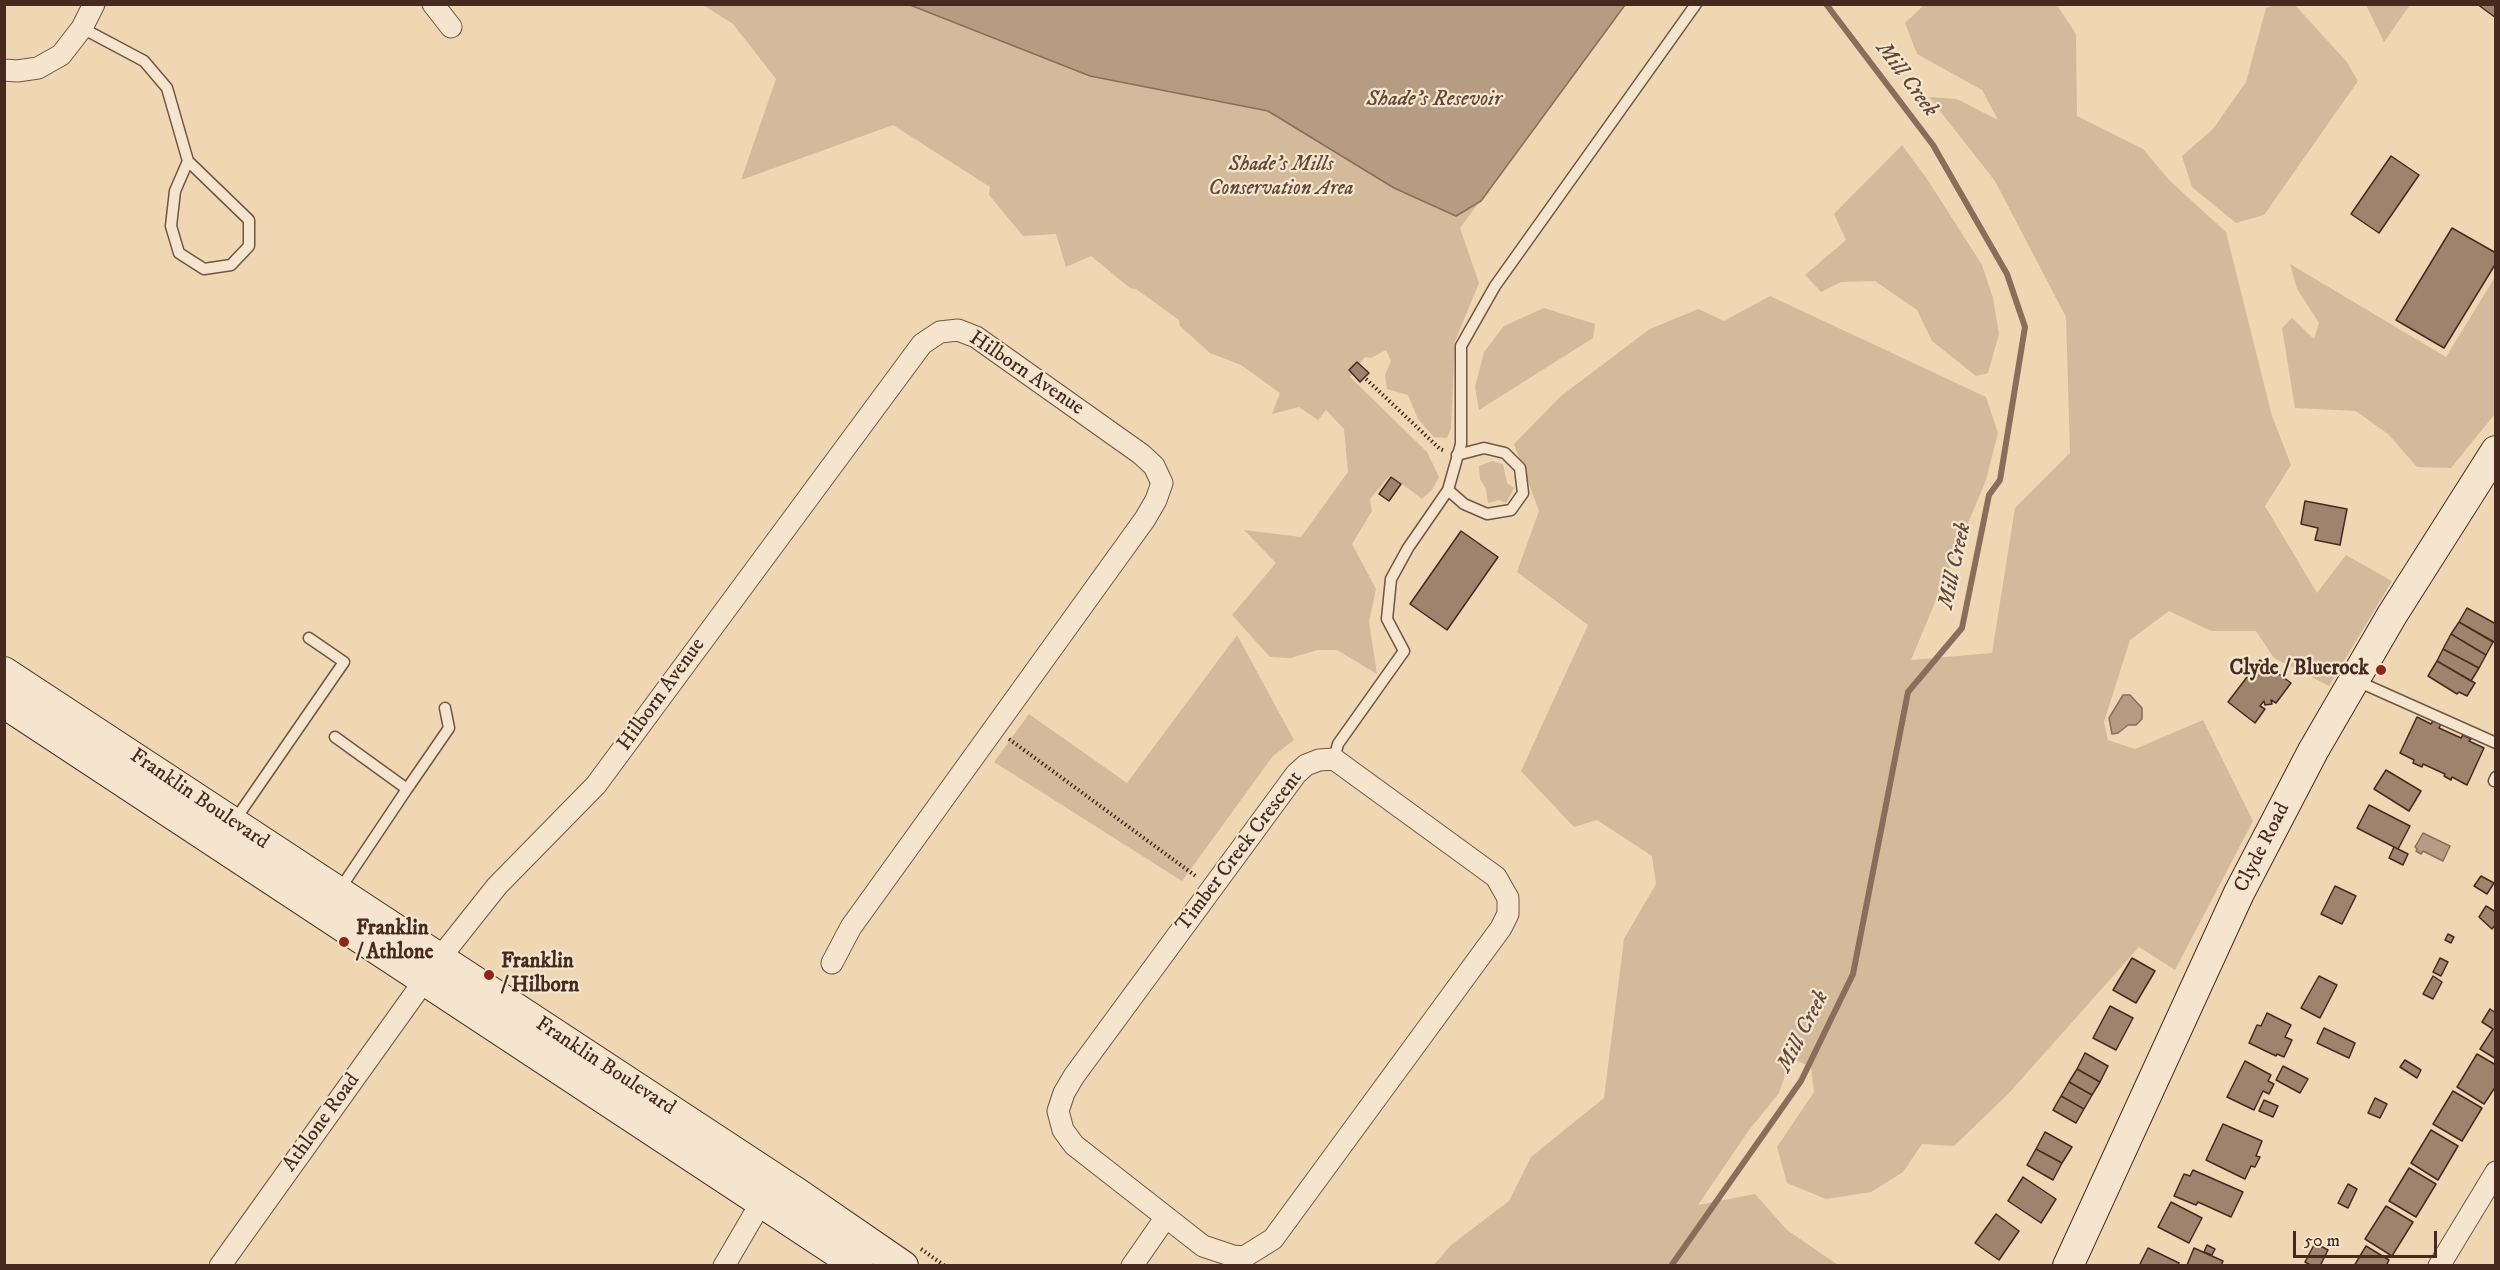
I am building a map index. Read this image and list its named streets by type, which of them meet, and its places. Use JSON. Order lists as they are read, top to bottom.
{
  "streets": {
    "main road": ["Franklin Boulevard", "Clyde Road"],
    "street": ["Hilborn Avenue", "Timber Creek Crescent", "Athlone Road"]
  },
  "crossings": [
    ["Hilborn Avenue", "Franklin Boulevard"],
    ["Hilborn Avenue", "Athlone Road"],
    ["Franklin Boulevard", "Athlone Road"]
  ],
  "water": ["Mill Creek", "Shade’s Resevoir"],
  "parks": ["Shade’s Mills Conservation Area"],
  "places": ["Clyde / Bluerock", "Franklin / Athlone", "Franklin / Hilborn"],
  "scale_bar": "50 m"
}
